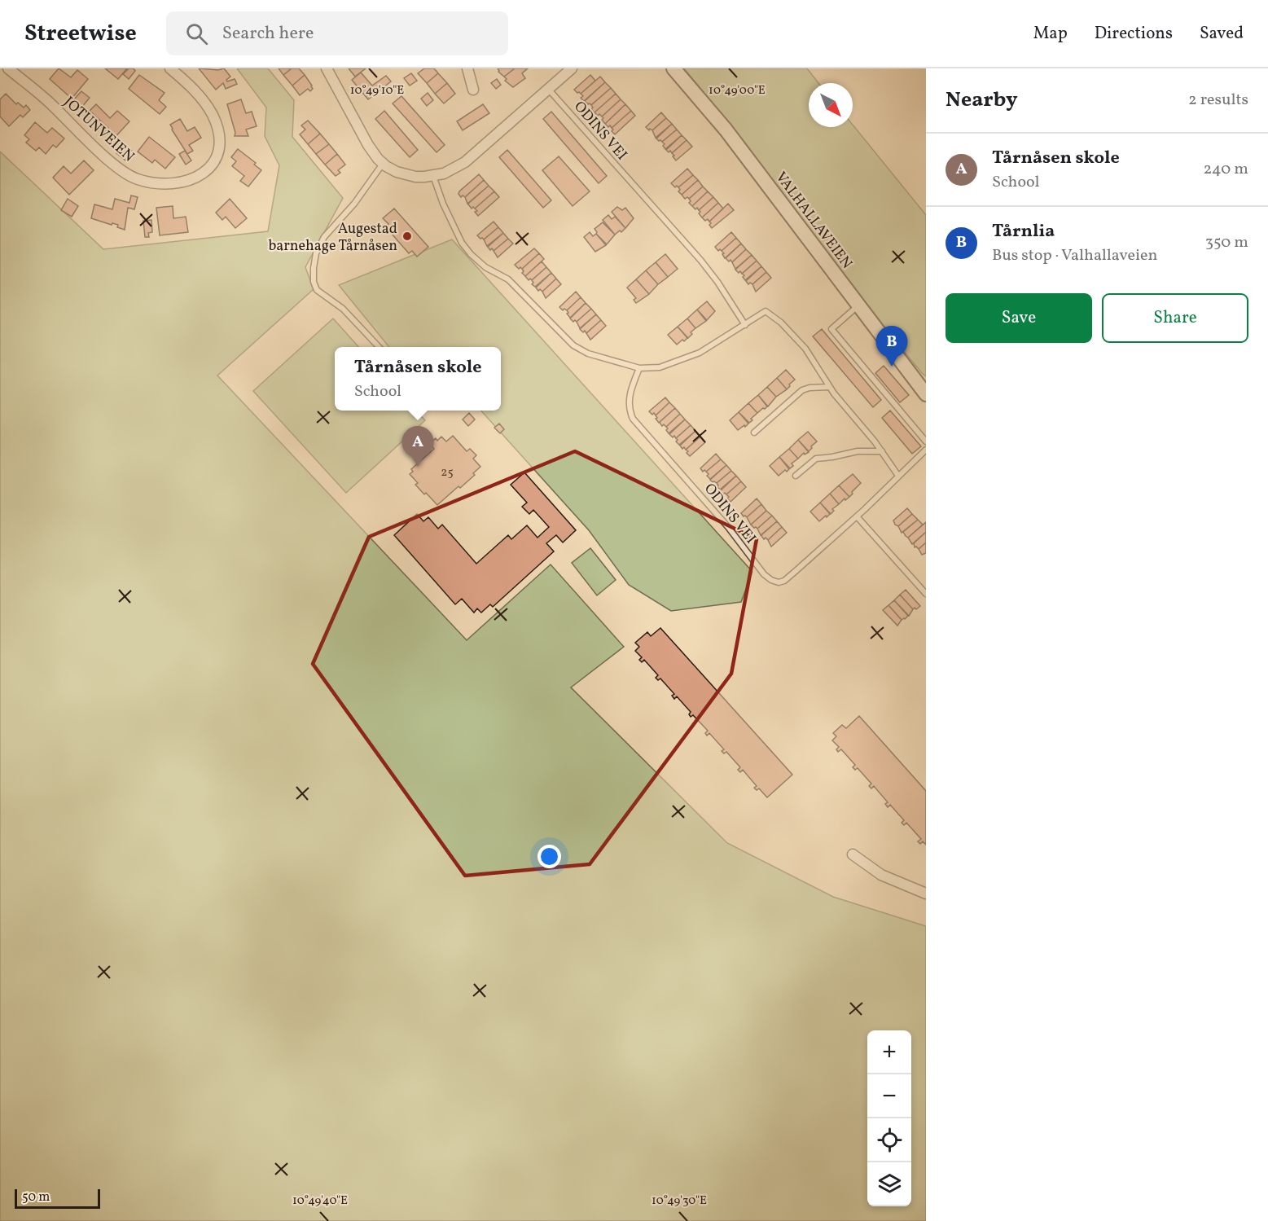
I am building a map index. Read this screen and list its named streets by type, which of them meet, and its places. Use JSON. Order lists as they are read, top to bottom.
{
  "streets": {
    "street": ["JOTUNVEIEN", "VALHALLAVEIEN"],
    "lane": ["ODINS VEI"]
  },
  "places": ["Augestad barnehage Tårnåsen"],
  "house_numbers": ["25"],
  "scale_bar": "50 m",
  "north": "bottom right",
  "page": {
    "header": "Streetwise",
    "search": "Search here",
    "nav": ["Map", "Directions", "Saved"],
    "heading": ["Nearby", "2 results"],
    "list": [
      {
        "mark": "A",
        "name": "Tårnåsen skole",
        "note": "School",
        "value": "240 m"
      },
      {
        "mark": "B",
        "name": "Tårnlia",
        "note": "Bus stop · Valhallaveien",
        "value": "350 m"
      }
    ],
    "buttons": ["Save", "Share"],
    "pins": ["B", "A"],
    "popup": ["Tårnåsen skole", "School"],
    "map_buttons": ["+", "−"],
    "scale": "50 m"
  },
  "coordinates": [
    "10°49'10\"E",
    "10°49'00\"E",
    "10°49'40\"E",
    "10°49'30\"E"
  ]
}
